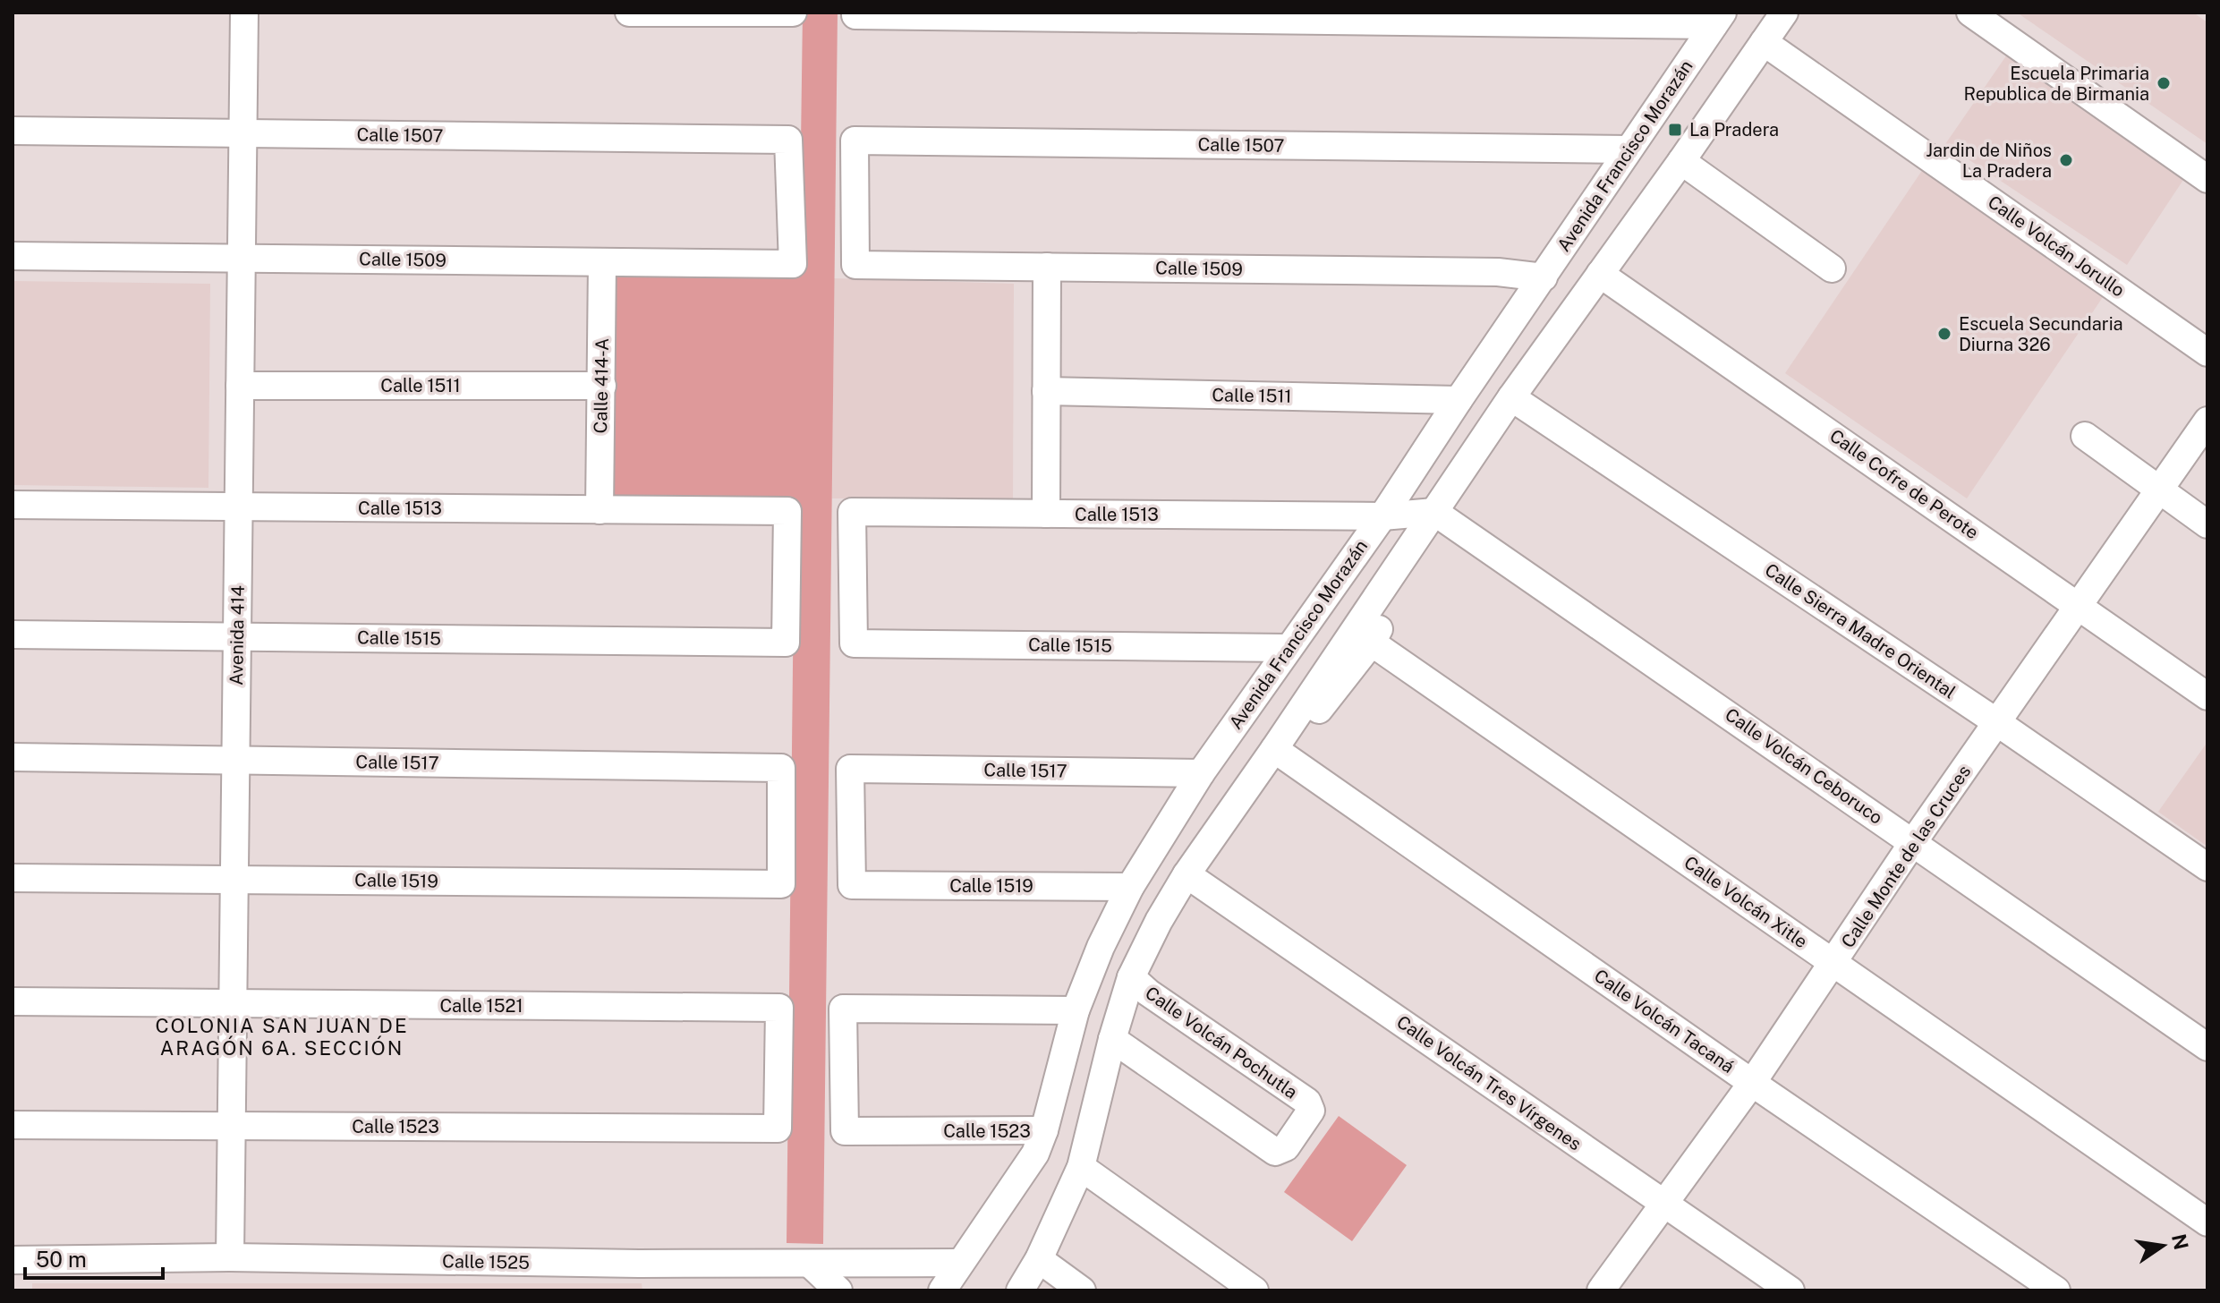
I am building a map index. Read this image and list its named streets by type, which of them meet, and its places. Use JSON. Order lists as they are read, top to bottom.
{
  "streets": {
    "street": [
      "Calle 1507",
      "Avenida Francisco Morazán",
      "Calle Volcán Jorullo",
      "Calle 1509",
      "Calle 1511",
      "Calle 414-A",
      "Calle Cofre de Perote",
      "Calle 1513",
      "Calle Sierra Madre Oriental",
      "Avenida 414",
      "Calle 1515",
      "Calle 1517",
      "Calle Volcán Ceboruco",
      "Calle Monte de las Cruces",
      "Calle 1519",
      "Calle Volcán Xitle",
      "Calle 1521",
      "Calle Volcán Tacaná",
      "Calle Volcán Pochutla",
      "Calle Volcán Tres Vírgenes",
      "Calle 1523",
      "Calle 1525"
    ]
  },
  "crossings": [
    ["Calle 1507", "Avenida Francisco Morazán"],
    ["Calle 1507", "Calle 1509"],
    ["Calle 1507", "Avenida 414"],
    ["Avenida Francisco Morazán", "Calle 1509"],
    ["Avenida Francisco Morazán", "Calle 1511"],
    ["Avenida Francisco Morazán", "Calle 1513"],
    ["Avenida Francisco Morazán", "Calle 1515"],
    ["Avenida Francisco Morazán", "Calle 1517"],
    ["Avenida Francisco Morazán", "Calle 1519"],
    ["Avenida Francisco Morazán", "Calle 1523"],
    ["Avenida Francisco Morazán", "Calle 1525"],
    ["Calle 1509", "Calle 414-A"],
    ["Calle 1509", "Avenida 414"],
    ["Calle 1511", "Calle 414-A"],
    ["Calle 1511", "Avenida 414"],
    ["Calle 414-A", "Calle 1513"],
    ["Calle Cofre de Perote", "Calle Monte de las Cruces"],
    ["Calle 1513", "Avenida 414"],
    ["Calle 1513", "Calle 1515"],
    ["Calle 1513", "Calle Volcán Ceboruco"],
    ["Calle Sierra Madre Oriental", "Calle Monte de las Cruces"],
    ["Avenida 414", "Calle 1515"],
    ["Avenida 414", "Calle 1517"],
    ["Avenida 414", "Calle 1519"],
    ["Avenida 414", "Calle 1521"],
    ["Avenida 414", "Calle 1523"],
    ["Avenida 414", "Calle 1525"],
    ["Calle 1517", "Calle 1519"],
    ["Calle Volcán Ceboruco", "Calle Monte de las Cruces"],
    ["Calle Monte de las Cruces", "Calle Volcán Xitle"],
    ["Calle Monte de las Cruces", "Calle Volcán Tacaná"],
    ["Calle Monte de las Cruces", "Calle Volcán Tres Vírgenes"],
    ["Calle 1521", "Calle 1523"]
  ],
  "districts": ["COLONIA SAN JUAN DE ARAGÓN 6A. SECCIÓN"],
  "places": {
    "other": ["Escuela Primaria Republica de Birmania", "Jardin de Niños La Pradera", "Escuela Secundaria Diurna 326"],
    "transit": ["La Pradera"]
  },
  "scale_bar": "50 m",
  "north": "right"
}
